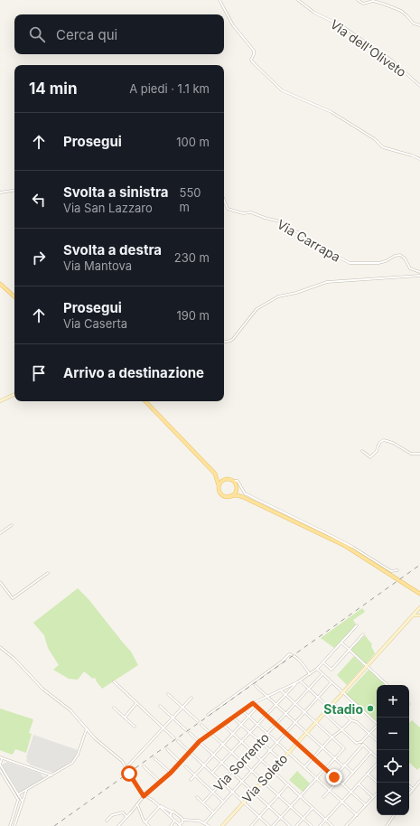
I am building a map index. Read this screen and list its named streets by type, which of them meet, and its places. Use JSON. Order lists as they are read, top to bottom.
{
  "streets": {
    "street": [
      "Via dell'Oliveto",
      "Via Carrapa",
      "Via Sorrento",
      "Via Soleto"
    ]
  },
  "places": ["Stadio"],
  "page": {
    "search": "Cerca qui",
    "heading": ["14 min", "A piedi · 1.1 km"],
    "list": [
      ["Prosegui", "100 m"],
      ["Svolta a sinistra", "Via San Lazzaro", "550 m"],
      ["Svolta a destra", "Via Mantova", "230 m"],
      ["Prosegui", "Via Caserta", "190 m"],
      "Arrivo a destinazione"
    ],
    "map_buttons": ["+", "−"]
  }
}
